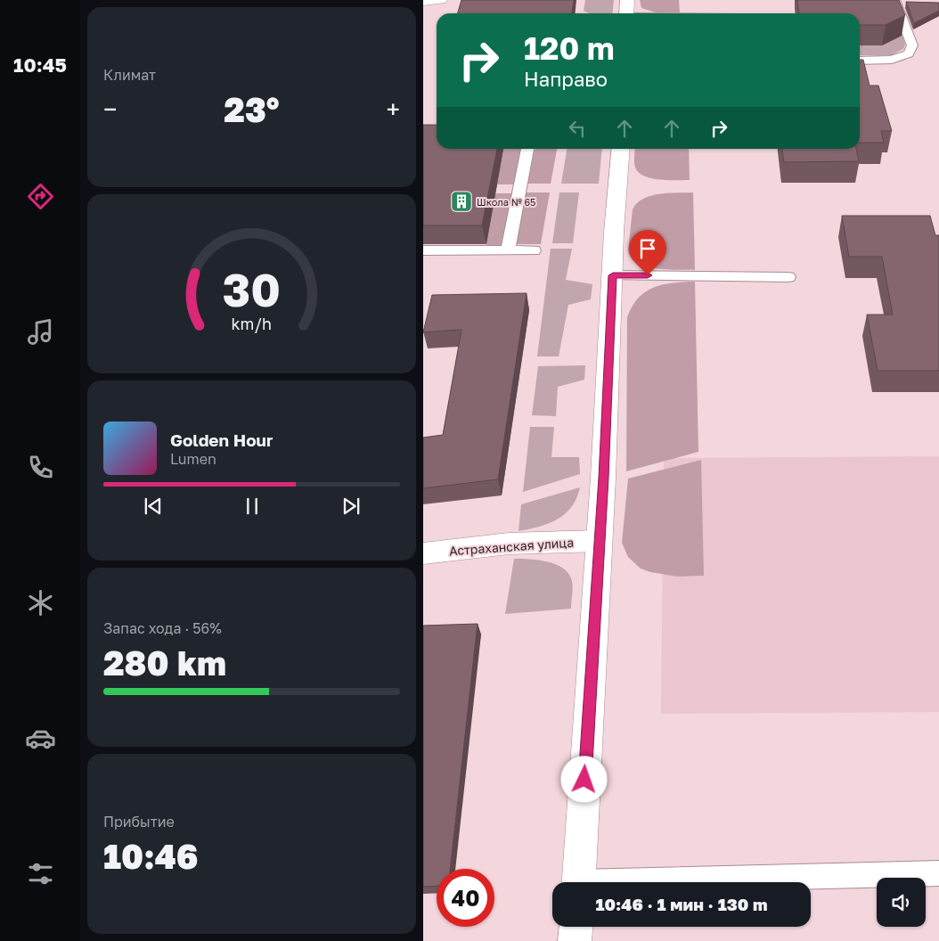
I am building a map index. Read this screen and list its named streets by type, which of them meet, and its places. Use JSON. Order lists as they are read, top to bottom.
{
  "streets": {
    "street": ["Астраханская улица"]
  },
  "places": {
    "building": ["Школа № 65"]
  },
  "page": {
    "tabs": "10:45",
    "tile": [
      "Климат",
      ["Запас хода · 56%", "280 km"],
      ["Прибытие", "10:46"]
    ],
    "turn": ["120 m", "Направо"],
    "heat": ["−", "23°", "+"],
    "song": ["Golden Hour", "Lumen"],
    "limit": "40",
    "trip": "10:46 · 1 мин · 130 m",
    "gauge": ["30", "km/h"]
  }
}
